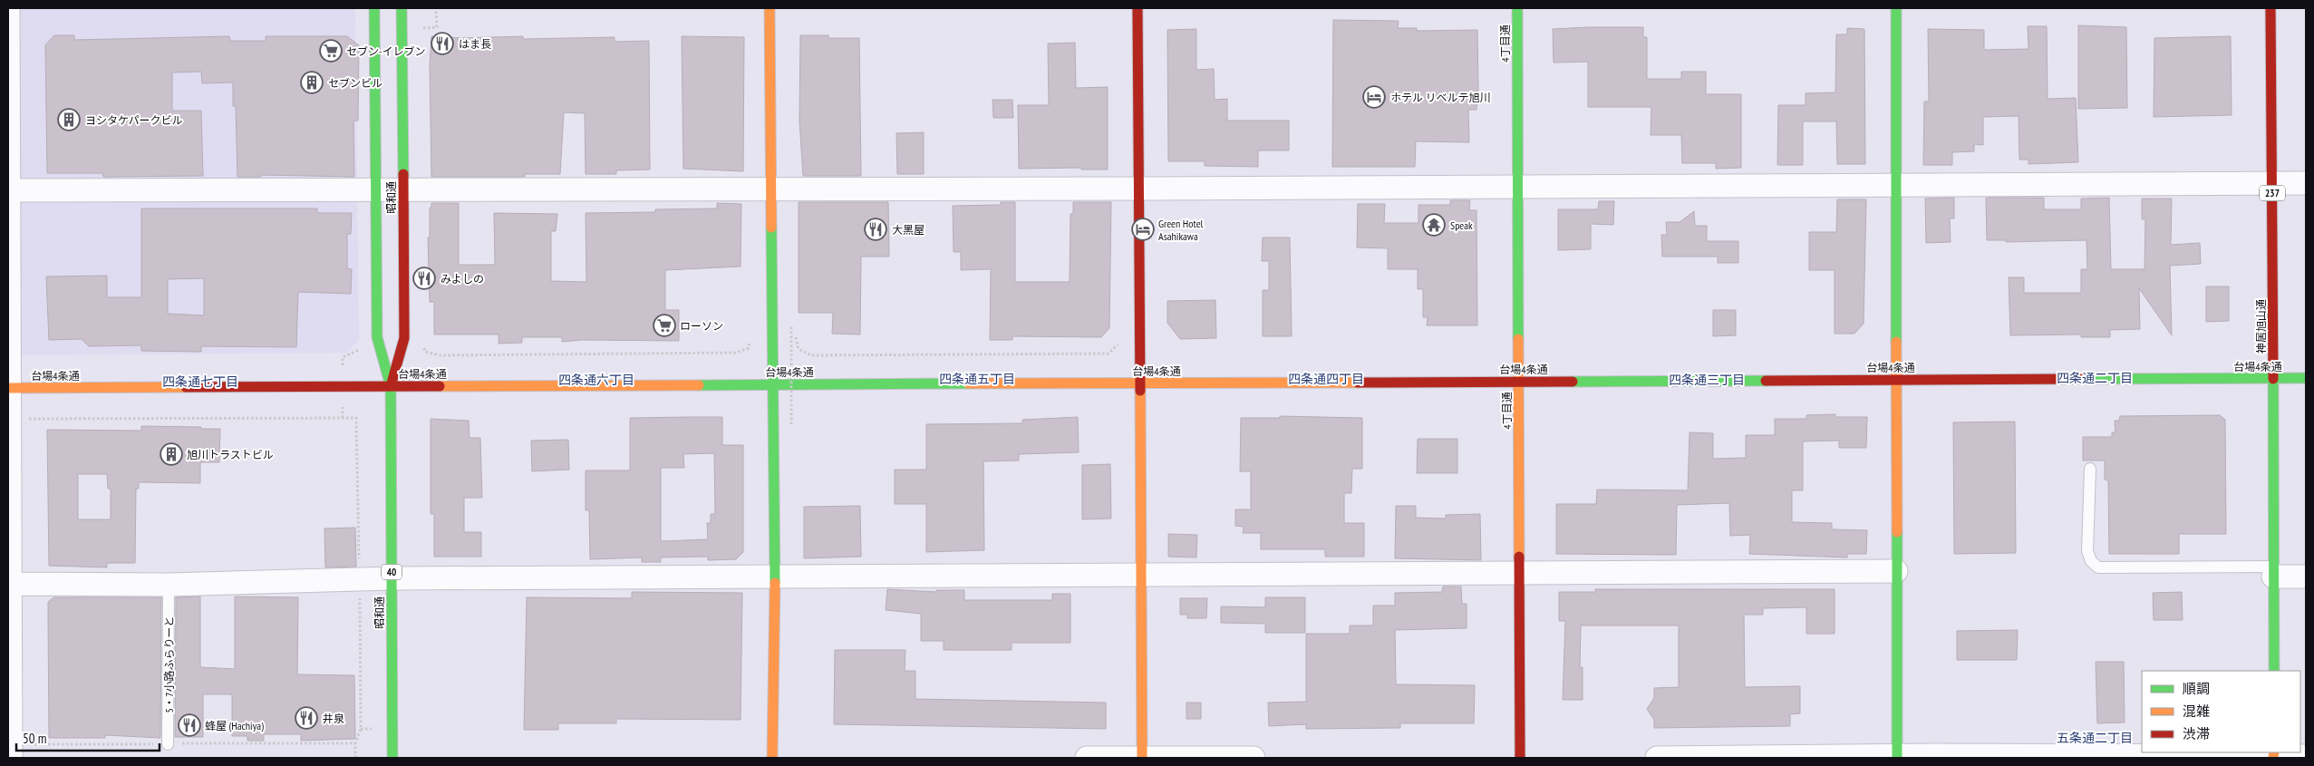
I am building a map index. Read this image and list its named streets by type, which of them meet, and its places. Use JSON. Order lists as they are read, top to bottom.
{
  "streets": {
    "main road": [
      "4丁目通",
      "237",
      "昭和通",
      "神居旭山通",
      "台場4条通",
      "40"
    ],
    "lane": ["5・7小路ふらりーと"]
  },
  "crossings": [
    ["4丁目通", "台場4条通"],
    ["昭和通", "台場4条通"],
    ["神居旭山通", "台場4条通"]
  ],
  "districts": [
    "四条通二丁目",
    "四条通五丁目",
    "四条通四丁目",
    "四条通六丁目",
    "四条通三丁目",
    "四条通七丁目",
    "五条通二丁目"
  ],
  "places": {
    "restaurant": [
      "はま長",
      "大黑屋",
      "みよしの",
      "井泉",
      "蜂屋 (Hachiya)"
    ],
    "supermarket": ["セブン-イレブン", "ローソン"],
    "building": ["セブンビル", "ヨシタケパークビル", "旭川トラストビル"],
    "hotel": ["ホテル リベルテ旭川", "Green Hotel Asahikawa"],
    "temple": ["Speak"]
  },
  "legend": ["順調", "混雑", "渋滞"],
  "scale_bar": "50 m"
}
